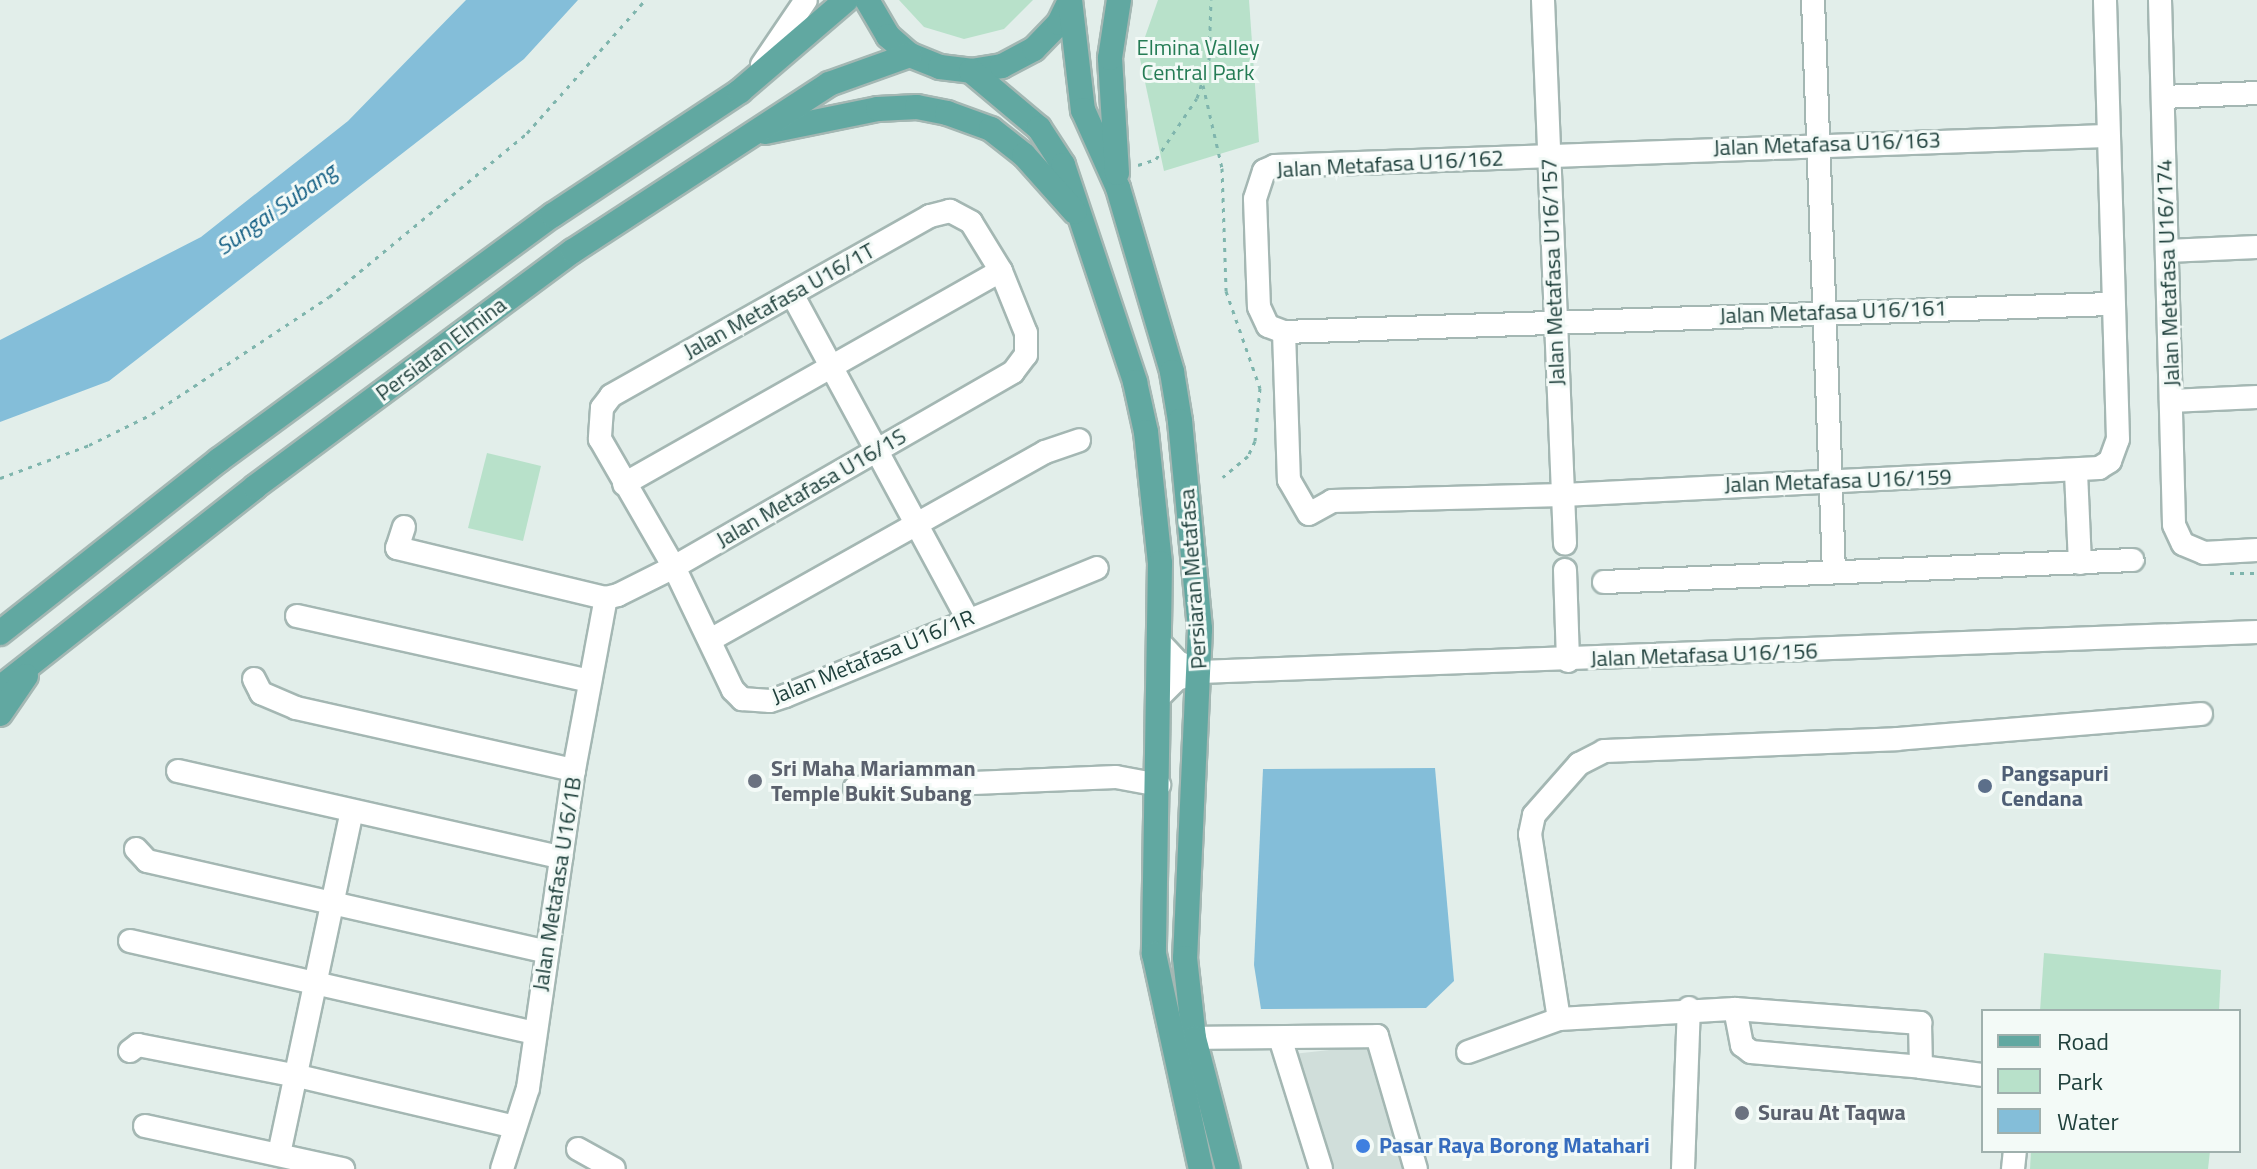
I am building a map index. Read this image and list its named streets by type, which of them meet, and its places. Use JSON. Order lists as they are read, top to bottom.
{
  "streets": {
    "main road": ["Persiaran Elmina", "Persiaran Metafasa"],
    "street": [
      "Jalan Metafasa U16/163",
      "Jalan Metafasa U16/162",
      "Jalan Metafasa U16/157",
      "Jalan Metafasa U16/174",
      "Jalan Metafasa U16/1T",
      "Jalan Metafasa U16/161",
      "Jalan Metafasa U16/159",
      "Jalan Metafasa U16/1S",
      "Jalan Metafasa U16/156",
      "Jalan Metafasa U16/1R",
      "Jalan Metafasa U16/1B"
    ]
  },
  "crossings": [
    ["Jalan Metafasa U16/163", "Jalan Metafasa U16/162"],
    ["Jalan Metafasa U16/163", "Jalan Metafasa U16/157"],
    ["Jalan Metafasa U16/162", "Jalan Metafasa U16/157"],
    ["Jalan Metafasa U16/162", "Jalan Metafasa U16/161"],
    ["Jalan Metafasa U16/162", "Jalan Metafasa U16/159"],
    ["Jalan Metafasa U16/157", "Jalan Metafasa U16/161"],
    ["Jalan Metafasa U16/157", "Jalan Metafasa U16/159"],
    ["Jalan Metafasa U16/1T", "Jalan Metafasa U16/1S"],
    ["Jalan Metafasa U16/1T", "Jalan Metafasa U16/1R"],
    ["Jalan Metafasa U16/161", "Jalan Metafasa U16/159"],
    ["Jalan Metafasa U16/1S", "Jalan Metafasa U16/1R"],
    ["Jalan Metafasa U16/1S", "Jalan Metafasa U16/1B"],
    ["Persiaran Metafasa", "Jalan Metafasa U16/156"]
  ],
  "water": ["Sungai Subang"],
  "parks": ["Elmina Valley Central Park"],
  "places": [
    "Sri Maha Mariamman Temple Bukit Subang",
    "Pangsapuri Cendana",
    "Surau At Taqwa",
    "Pasar Raya Borong Matahari"
  ],
  "legend": ["Road", "Park", "Water"]
}
